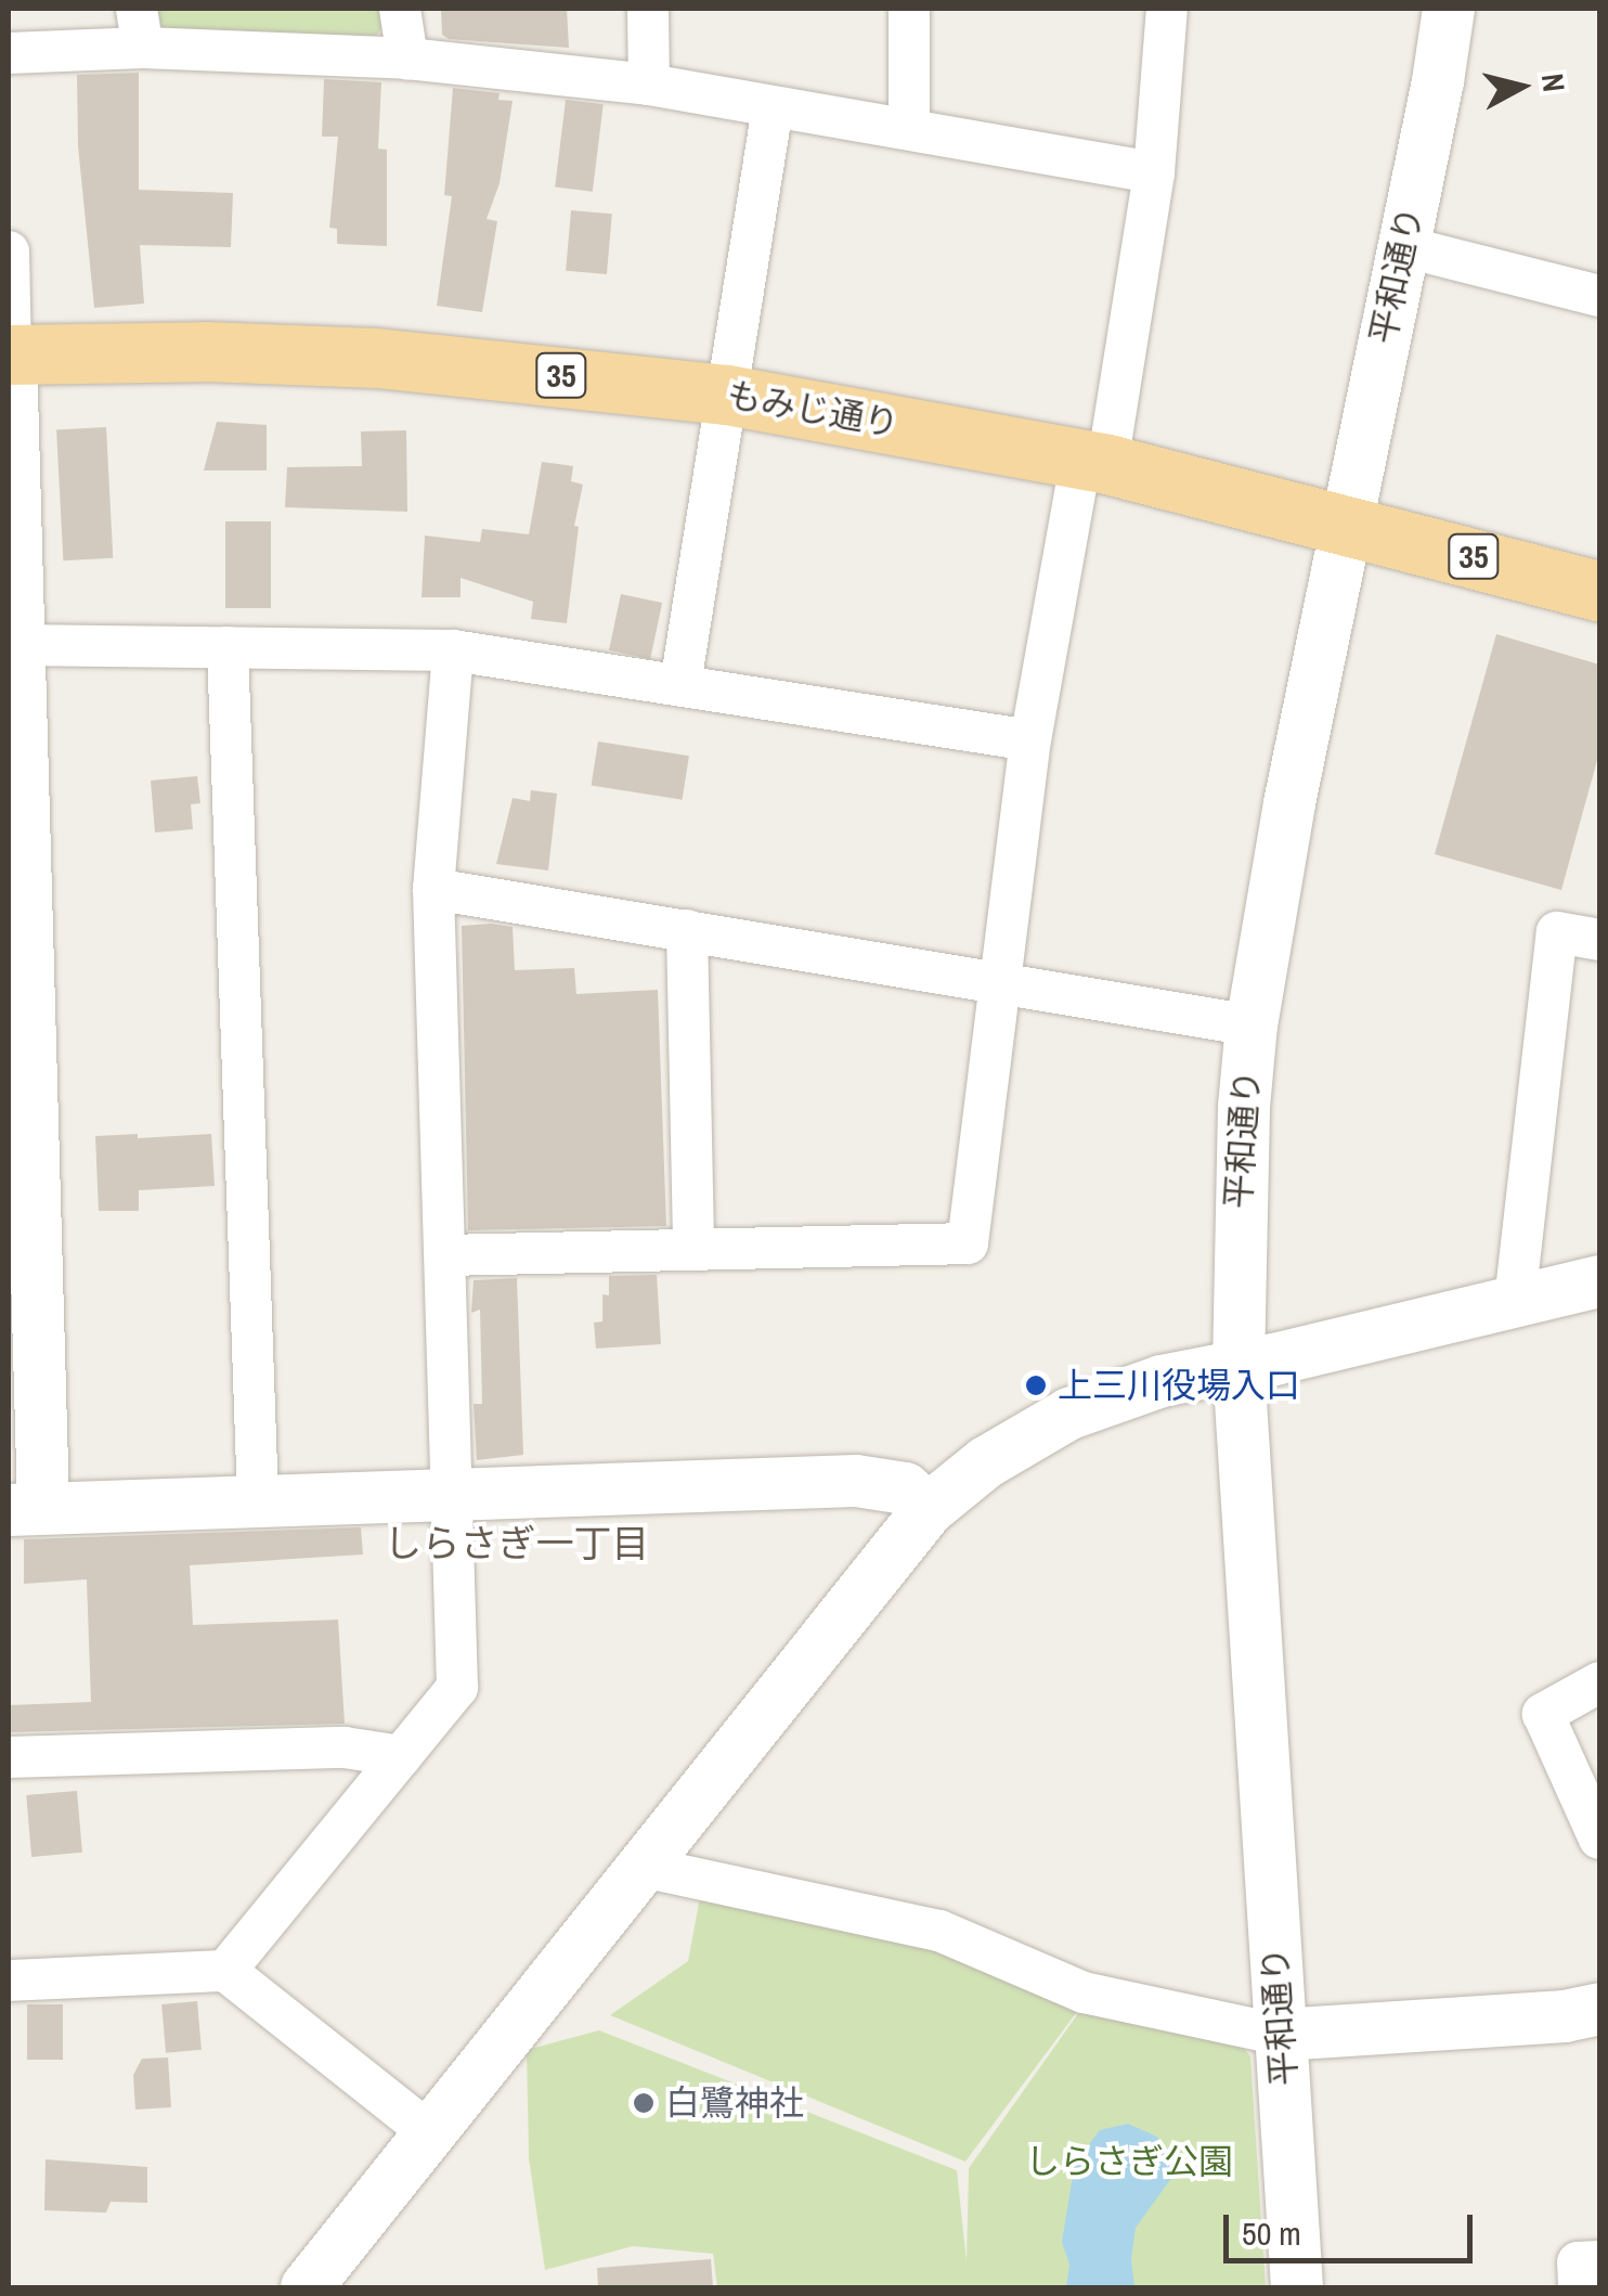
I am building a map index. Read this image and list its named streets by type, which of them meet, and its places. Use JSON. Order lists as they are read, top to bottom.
{
  "streets": {
    "main road": ["35", "もみじ通り"],
    "street": ["平和通り"]
  },
  "crossings": [
    ["平和通り", "もみじ通り"]
  ],
  "districts": ["しらさぎ一丁目"],
  "parks": ["しらさぎ公園"],
  "places": ["上三川役場入口", "白鷺神社"],
  "scale_bar": "50 m",
  "north": "right"
}
